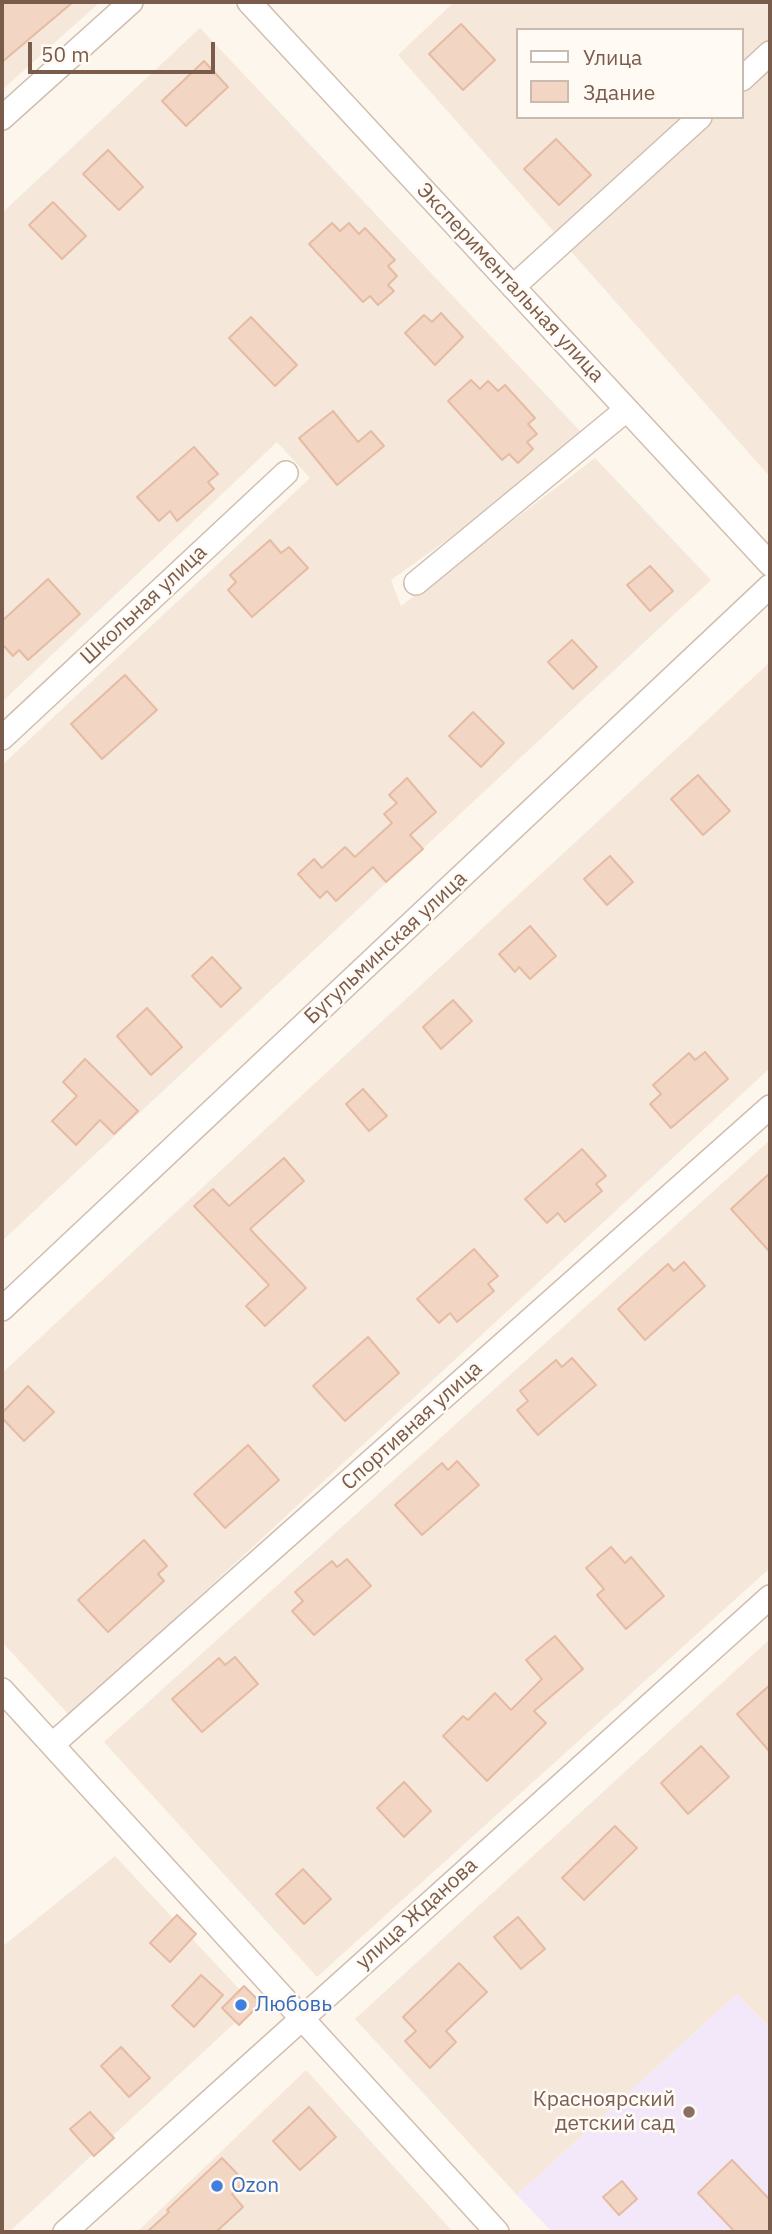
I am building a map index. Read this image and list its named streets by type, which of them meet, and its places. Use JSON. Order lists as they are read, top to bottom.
{
  "streets": {
    "street": [
      "Экспериментальная улица",
      "Школьная улица",
      "Бугульминская улица",
      "Спортивная улица",
      "улица Жданова"
    ]
  },
  "places": ["Любовь", "Красноярский детский сад", "Ozon"],
  "legend": ["Улица", "Здание"],
  "scale_bar": "50 m"
}
